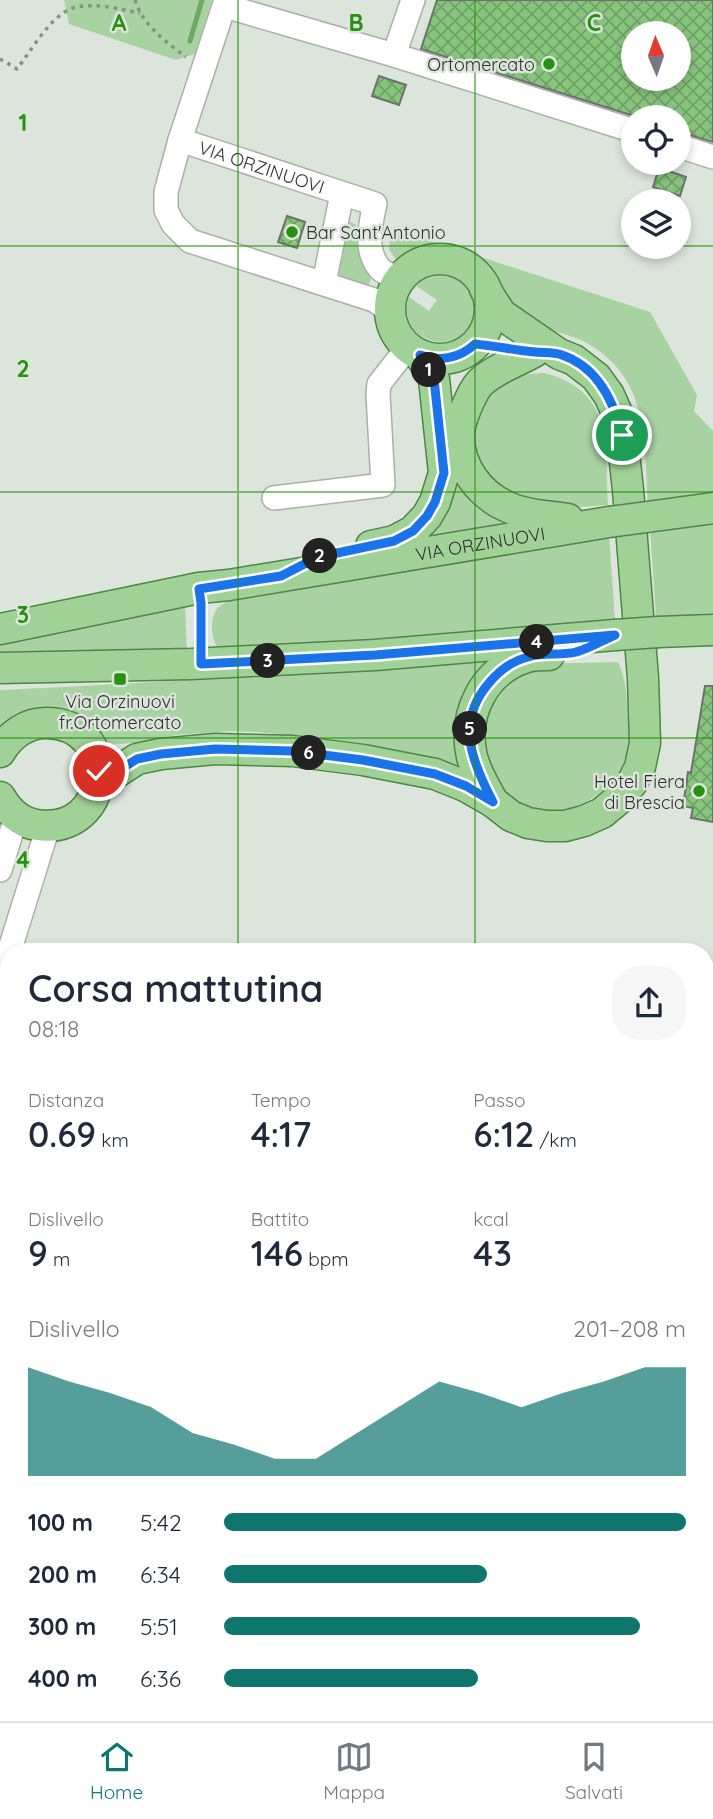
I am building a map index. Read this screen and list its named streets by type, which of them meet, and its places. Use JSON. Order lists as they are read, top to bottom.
{
  "streets": {
    "main road": ["VIA ORZINUOVI"]
  },
  "places": {
    "other": ["Ortomercato", "Bar Sant'Antonio", "Hotel Fiera di Brescia"],
    "transit": ["Via Orzinuovi fr.Ortomercato"]
  },
  "north": "top",
  "page": {
    "pins": [
      "1",
      "2",
      "4",
      "3",
      "5",
      "6"
    ],
    "heading": ["Corsa mattutina", "08:18"],
    "stats": [
      ["Distanza", "0.69 km"],
      ["Tempo", "4:17"],
      ["Passo", "6:12 /km"],
      ["Dislivello", "9 m"],
      ["Battito", "146 bpm"],
      ["kcal", "43"]
    ],
    "chart": ["Dislivello", "201–208 m"],
    "list": [
      {
        "name": "100 m",
        "note": "5:42"
      },
      {
        "name": "200 m",
        "note": "6:34"
      },
      {
        "name": "300 m",
        "note": "5:51"
      },
      {
        "name": "400 m",
        "note": "6:36"
      }
    ],
    "tabs": ["Home", "Mappa", "Salvati"]
  },
  "grid": {
    "columns": ["A", "B", "C"],
    "rows": [
      "1",
      "2",
      "3",
      "4"
    ]
  }
}
